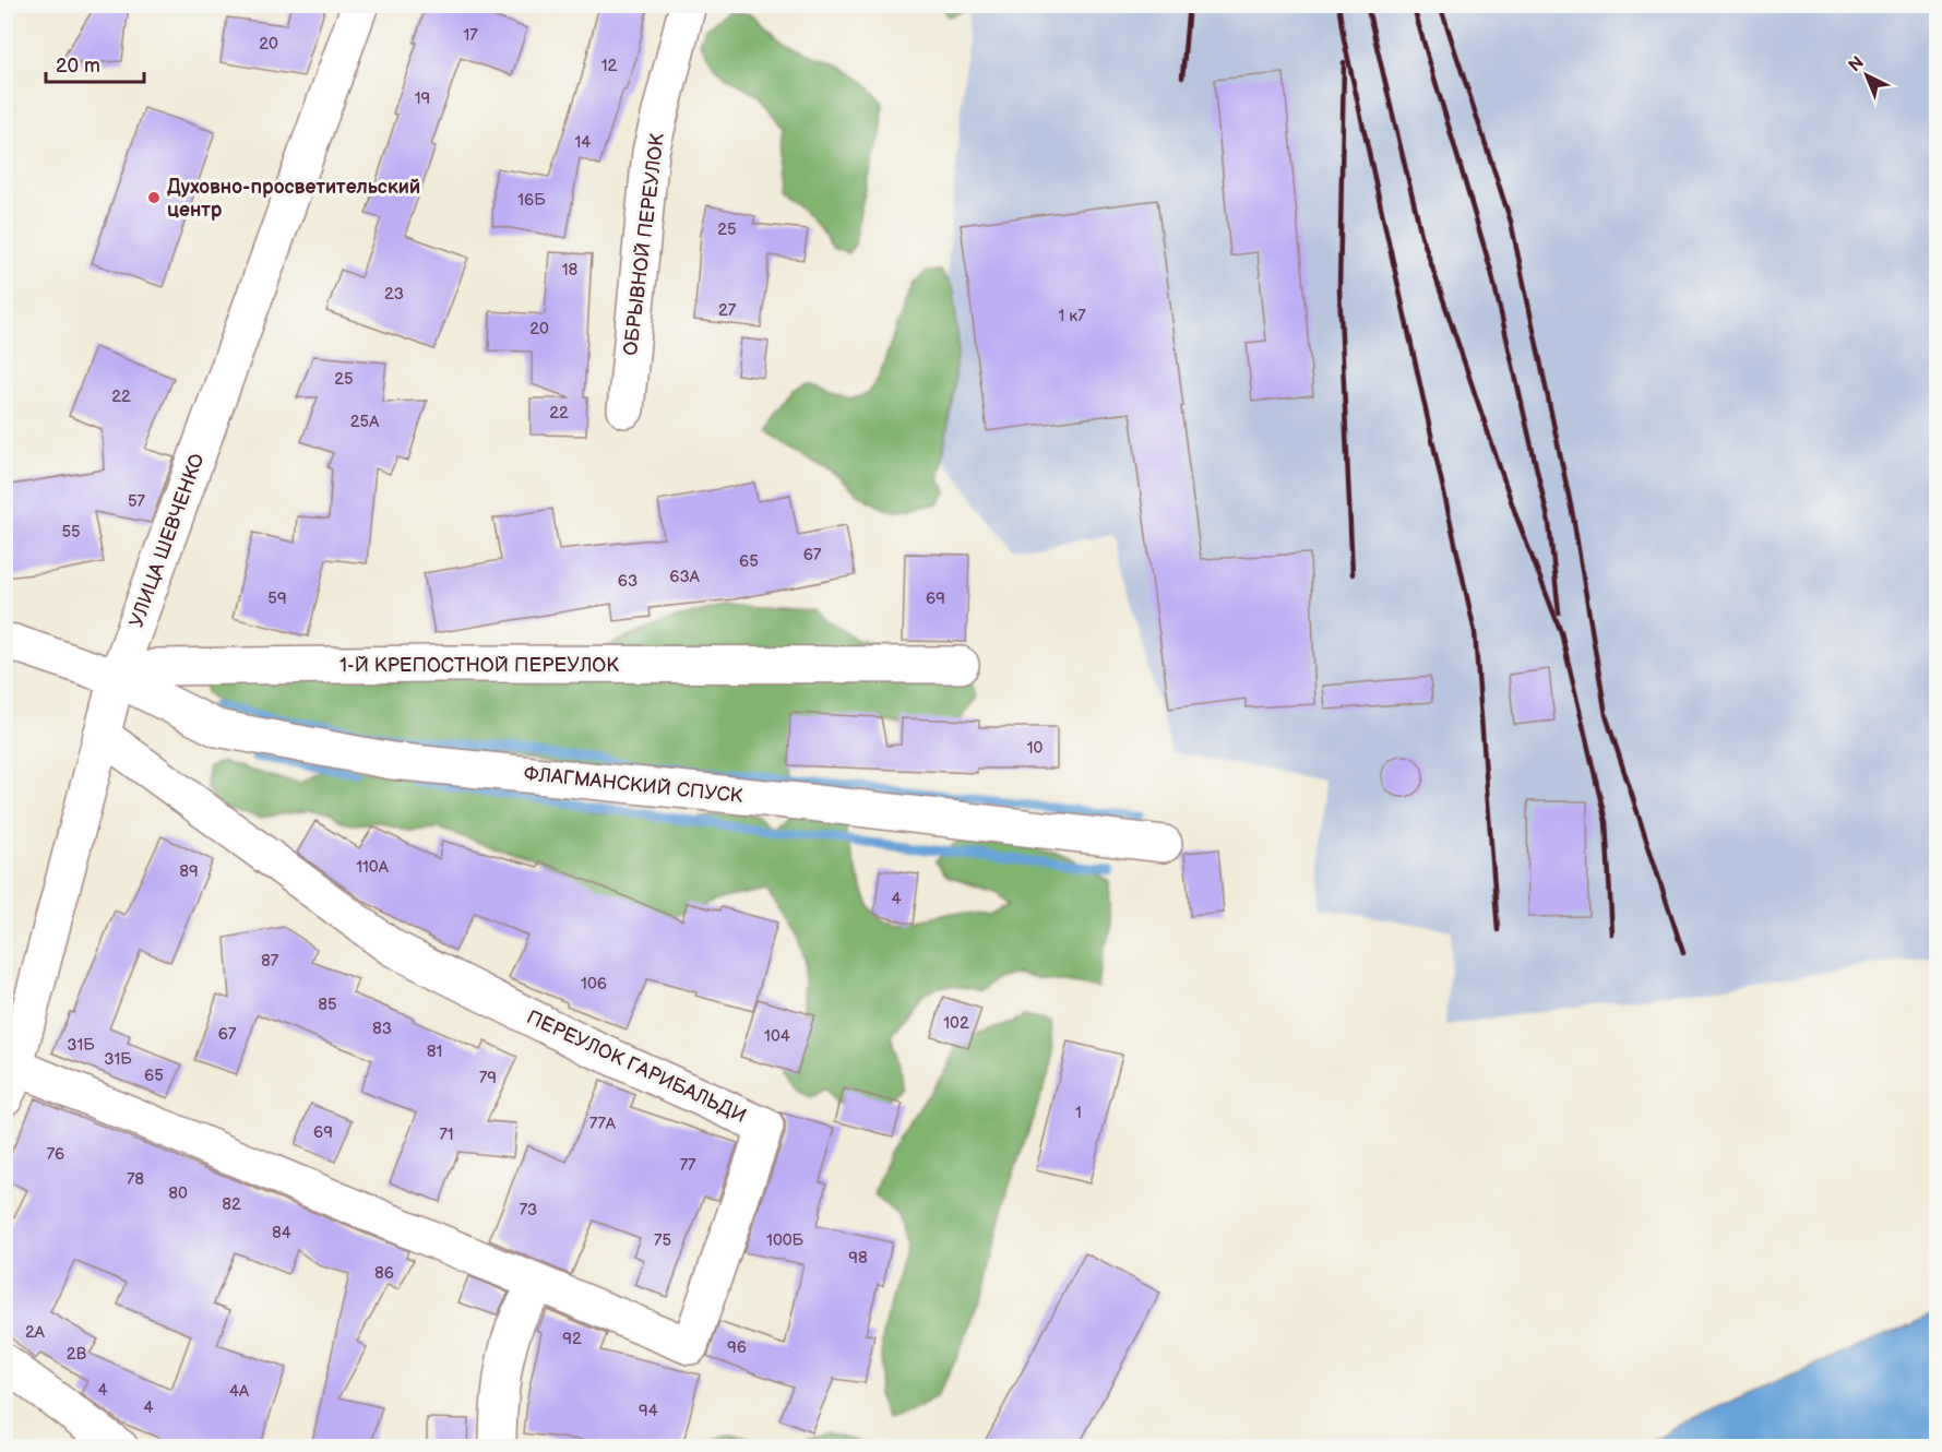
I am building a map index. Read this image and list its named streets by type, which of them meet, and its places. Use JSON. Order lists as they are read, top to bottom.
{
  "streets": {
    "street": [
      "ОБРЫВНОЙ ПЕРЕУЛОК",
      "УЛИЦА ШЕВЧЕНКО",
      "1-Й КРЕПОСТНОЙ ПЕРЕУЛОК",
      "ФЛАГМАНСКИЙ СПУСК",
      "ПЕРЕУЛОК ГАРИБАЛЬДИ"
    ]
  },
  "crossings": [
    ["УЛИЦА ШЕВЧЕНКО", "1-Й КРЕПОСТНОЙ ПЕРЕУЛОК"],
    ["УЛИЦА ШЕВЧЕНКО", "ФЛАГМАНСКИЙ СПУСК"],
    ["УЛИЦА ШЕВЧЕНКО", "ПЕРЕУЛОК ГАРИБАЛЬДИ"],
    ["1-Й КРЕПОСТНОЙ ПЕРЕУЛОК", "ФЛАГМАНСКИЙ СПУСК"]
  ],
  "places": ["Духовно-просветительский центр"],
  "house_numbers": [
    "17",
    "20",
    "12",
    "19",
    "14",
    "16Б",
    "25",
    "18",
    "23",
    "27",
    "1 к7",
    "20",
    "25",
    "22",
    "22",
    "25А",
    "57",
    "55",
    "67",
    "65",
    "63А",
    "63",
    "59",
    "69",
    "10",
    "110А",
    "89",
    "4",
    "87",
    "106",
    "85",
    "102",
    "83",
    "67",
    "104",
    "31Б",
    "81",
    "31Б",
    "65",
    "79",
    "1",
    "77А",
    "69",
    "71",
    "76",
    "77",
    "78",
    "80",
    "82",
    "73",
    "84",
    "75",
    "100Б",
    "98",
    "86",
    "2А",
    "92",
    "96",
    "2В",
    "4",
    "4А",
    "4",
    "94"
  ],
  "scale_bar": "20 m",
  "north": "top left"
}
